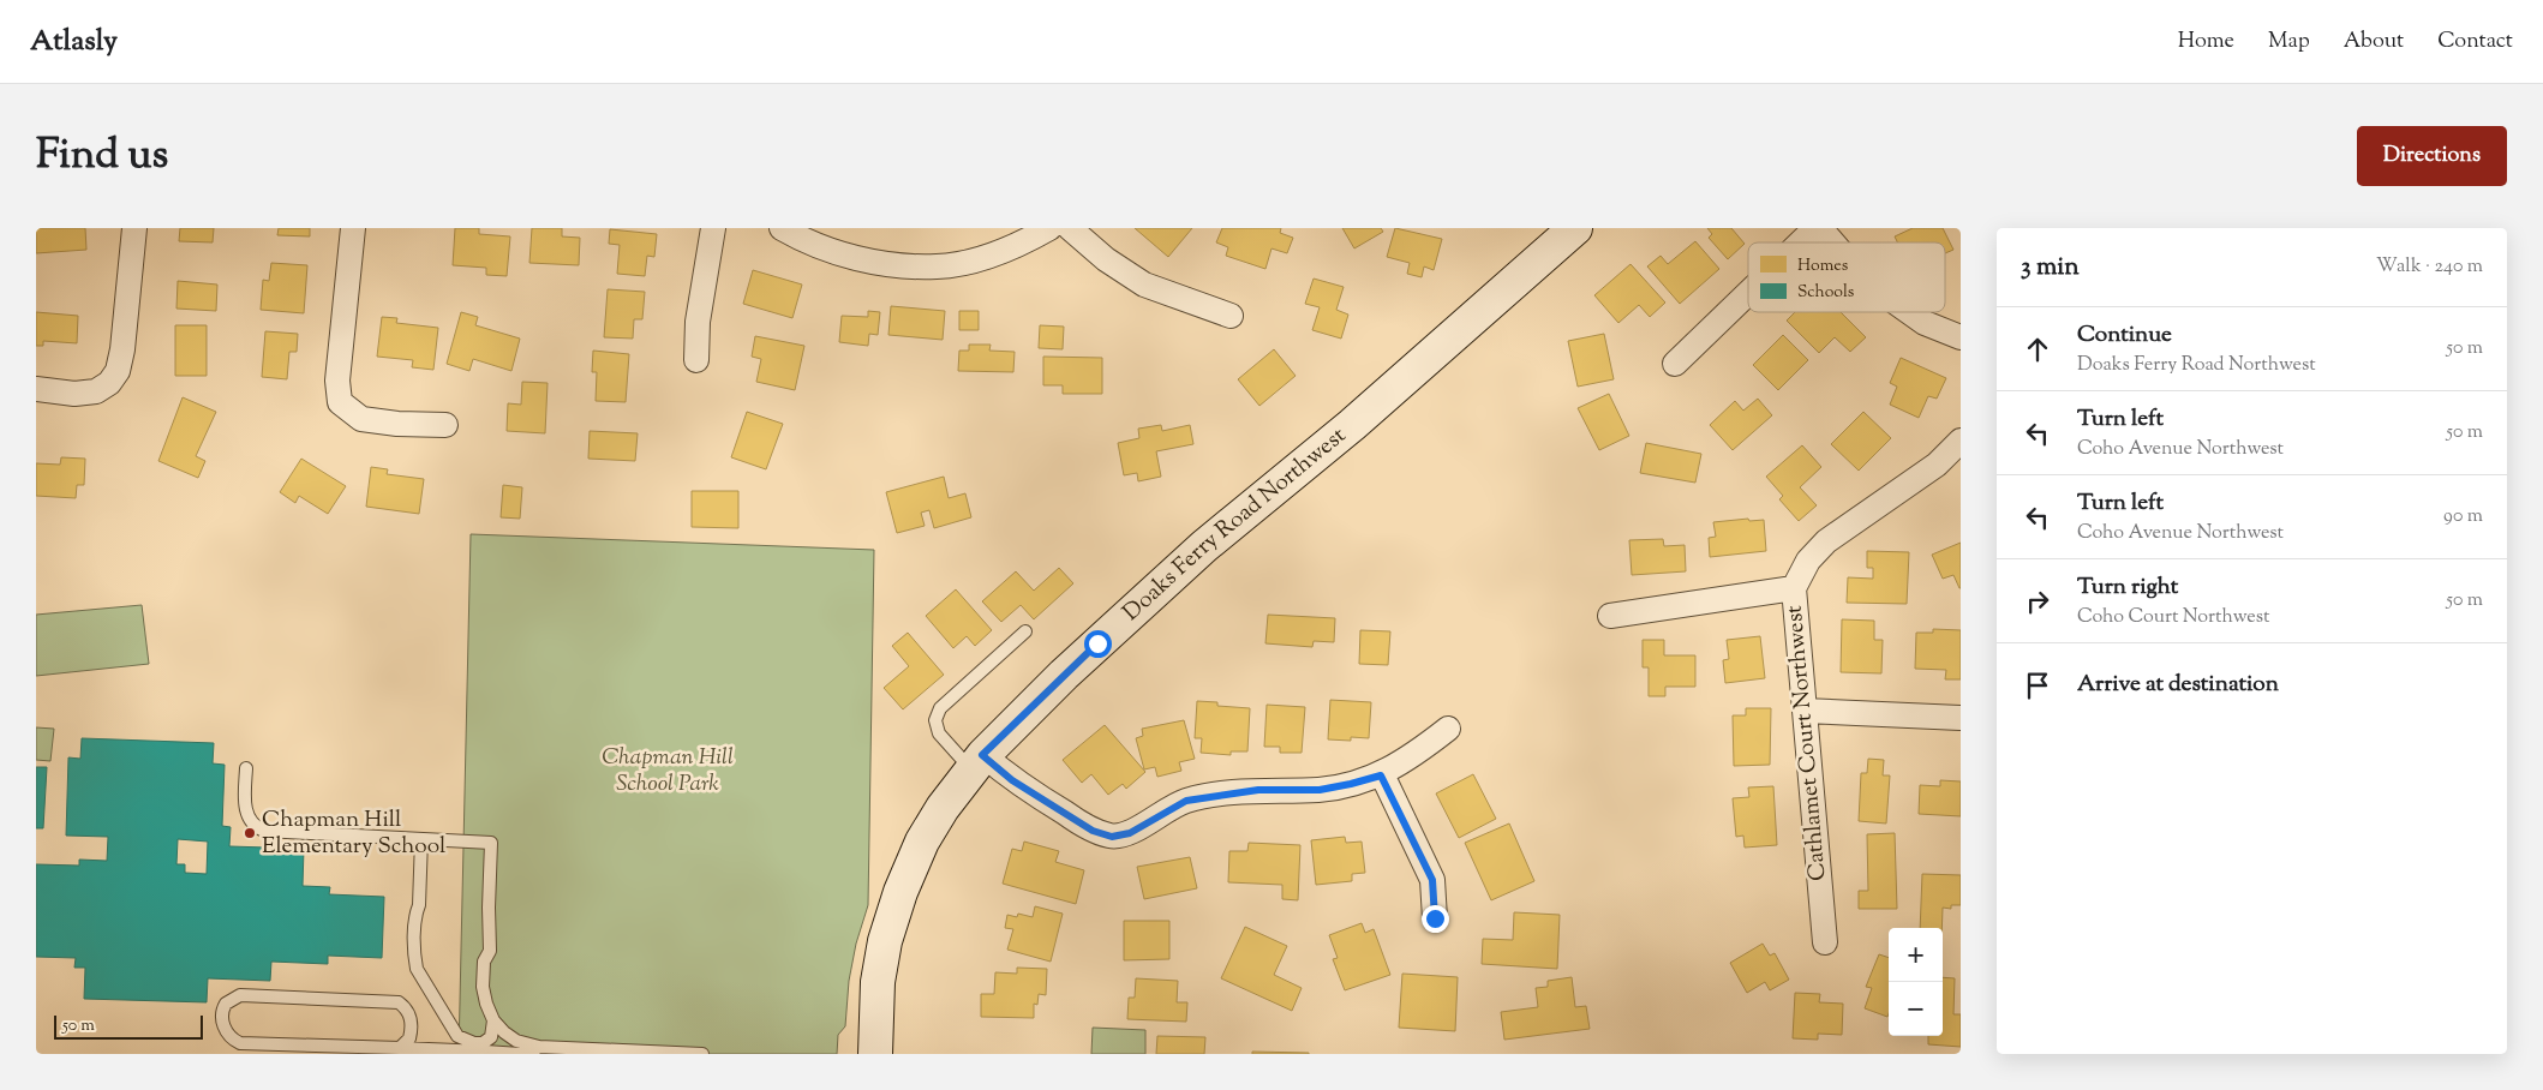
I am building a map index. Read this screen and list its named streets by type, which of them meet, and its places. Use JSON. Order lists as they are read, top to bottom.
{
  "streets": {
    "main road": ["Doaks Ferry Road Northwest"],
    "street": ["Cathlamet Court Northwest"]
  },
  "parks": ["Chapman Hill School Park"],
  "places": ["Chapman Hill Elementary School"],
  "legend": ["Homes", "Schools"],
  "scale_bar": "50 m",
  "page": {
    "header": "Atlasly",
    "nav": [
      "Home",
      "Map",
      "About",
      "Contact"
    ],
    "title": "Find us",
    "buttons": "Directions",
    "heading": ["3 min", "Walk · 240 m"],
    "list": [
      ["Continue", "Doaks Ferry Road Northwest", "50 m"],
      ["Turn left", "Coho Avenue Northwest", "50 m"],
      ["Turn left", "Coho Avenue Northwest", "90 m"],
      ["Turn right", "Coho Court Northwest", "50 m"],
      "Arrive at destination"
    ],
    "map_buttons": ["+", "−"],
    "scale": "50 m"
  }
}
